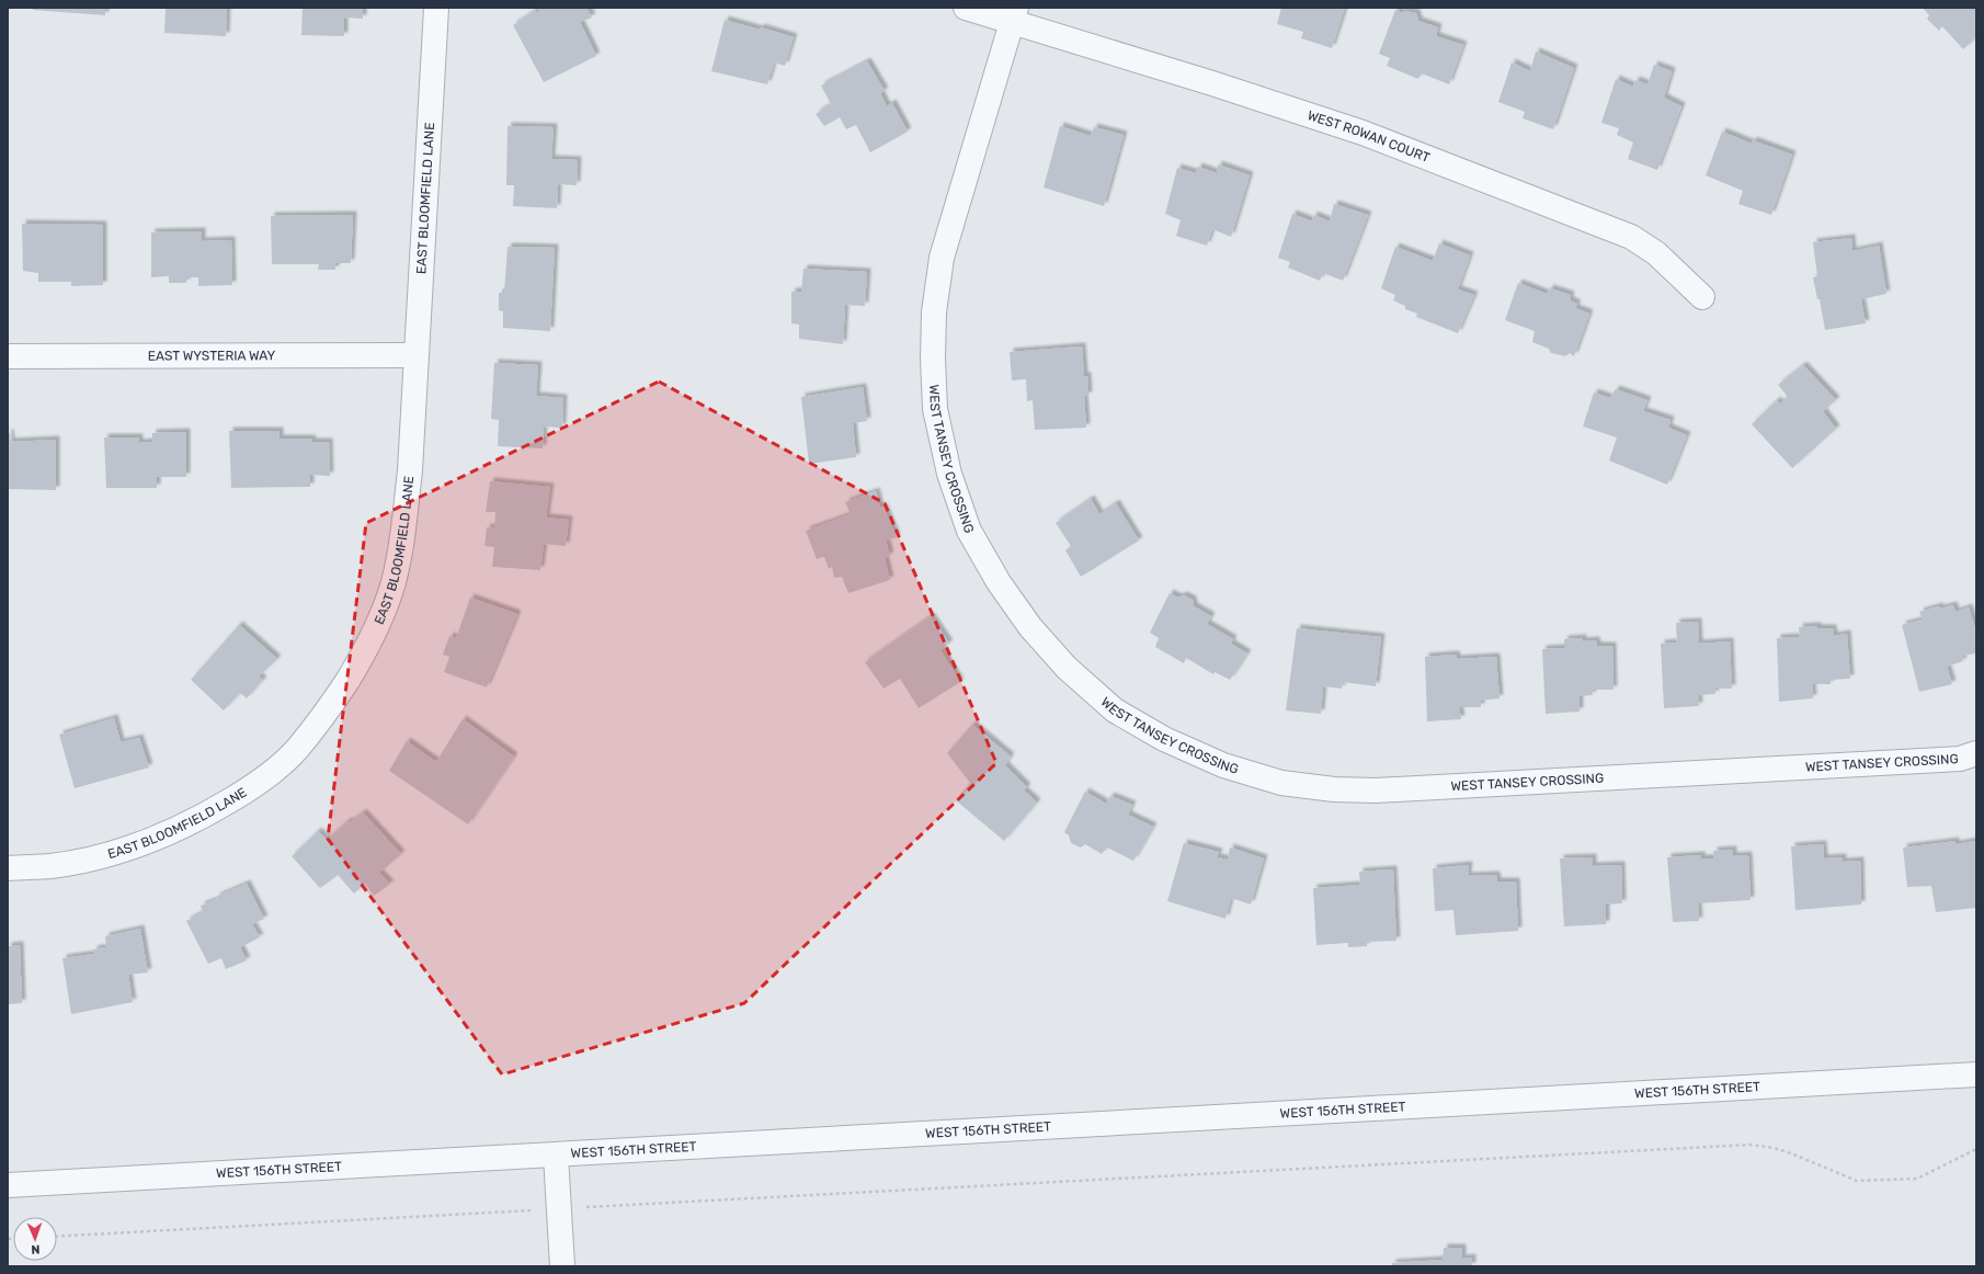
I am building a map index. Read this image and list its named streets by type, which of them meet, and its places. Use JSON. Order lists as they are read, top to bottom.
{
  "streets": {
    "street": [
      "WEST ROWAN COURT",
      "EAST BLOOMFIELD LANE",
      "EAST WYSTERIA WAY",
      "WEST TANSEY CROSSING",
      "WEST 156TH STREET"
    ]
  },
  "crossings": [
    ["WEST ROWAN COURT", "WEST TANSEY CROSSING"],
    ["EAST BLOOMFIELD LANE", "EAST WYSTERIA WAY"]
  ],
  "north": "bottom"
}
